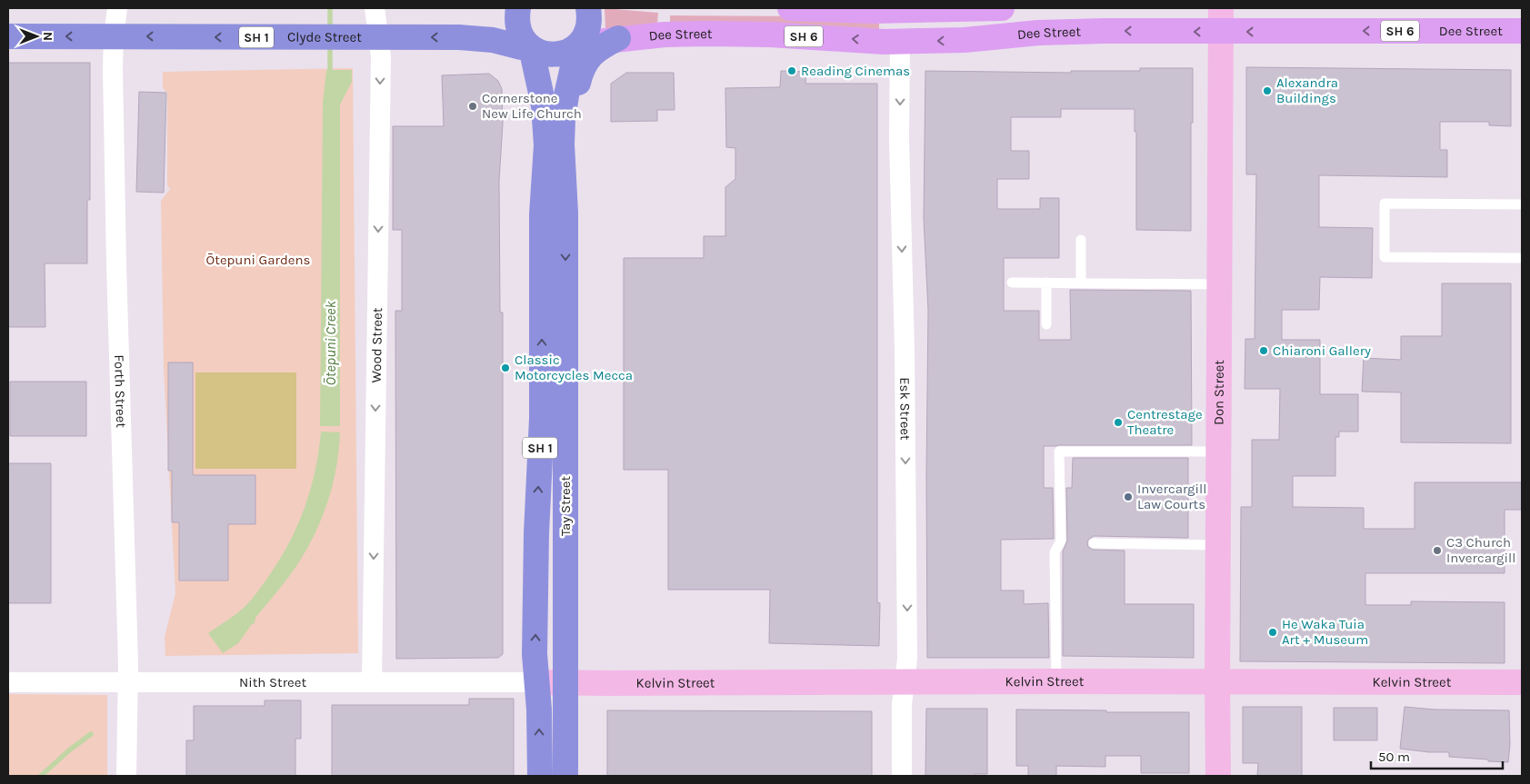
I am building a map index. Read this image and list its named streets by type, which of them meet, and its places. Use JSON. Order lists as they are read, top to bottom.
{
  "streets": {
    "highway": ["SH 1", "Clyde Street", "Tay Street"],
    "main road": ["SH 6", "Dee Street"],
    "street": [
      "Wood Street",
      "Forth Street",
      "Don Street",
      "Esk Street",
      "Kelvin Street",
      "Nith Street"
    ]
  },
  "crossings": [
    ["Dee Street", "SH 1"],
    ["Dee Street", "Don Street"],
    ["Dee Street", "Esk Street"],
    ["Dee Street", "Tay Street"],
    ["SH 1", "Clyde Street"],
    ["SH 1", "Tay Street"],
    ["Clyde Street", "Wood Street"],
    ["Clyde Street", "Forth Street"],
    ["Clyde Street", "Tay Street"],
    ["Wood Street", "Nith Street"],
    ["Forth Street", "Nith Street"],
    ["Don Street", "Kelvin Street"],
    ["Esk Street", "Kelvin Street"],
    ["Tay Street", "Kelvin Street"],
    ["Tay Street", "Nith Street"],
    ["Kelvin Street", "Nith Street"]
  ],
  "one_way": [
    "Dee Street",
    "Clyde Street",
    "Wood Street",
    "Esk Street"
  ],
  "water": ["Ōtepuni Creek"],
  "parks": ["Ōtepuni Gardens"],
  "places": [
    "Reading Cinemas",
    "Alexandra Buildings",
    "Cornerstone New Life Church",
    "Chiaroni Gallery",
    "Classic Motorcycles Mecca",
    "Centrestage Theatre",
    "Invercargill Law Courts",
    "C3 Church Invercargill",
    "He Waka Tuia Art + Museum"
  ],
  "scale_bar": "50 m",
  "north": "right"
}
